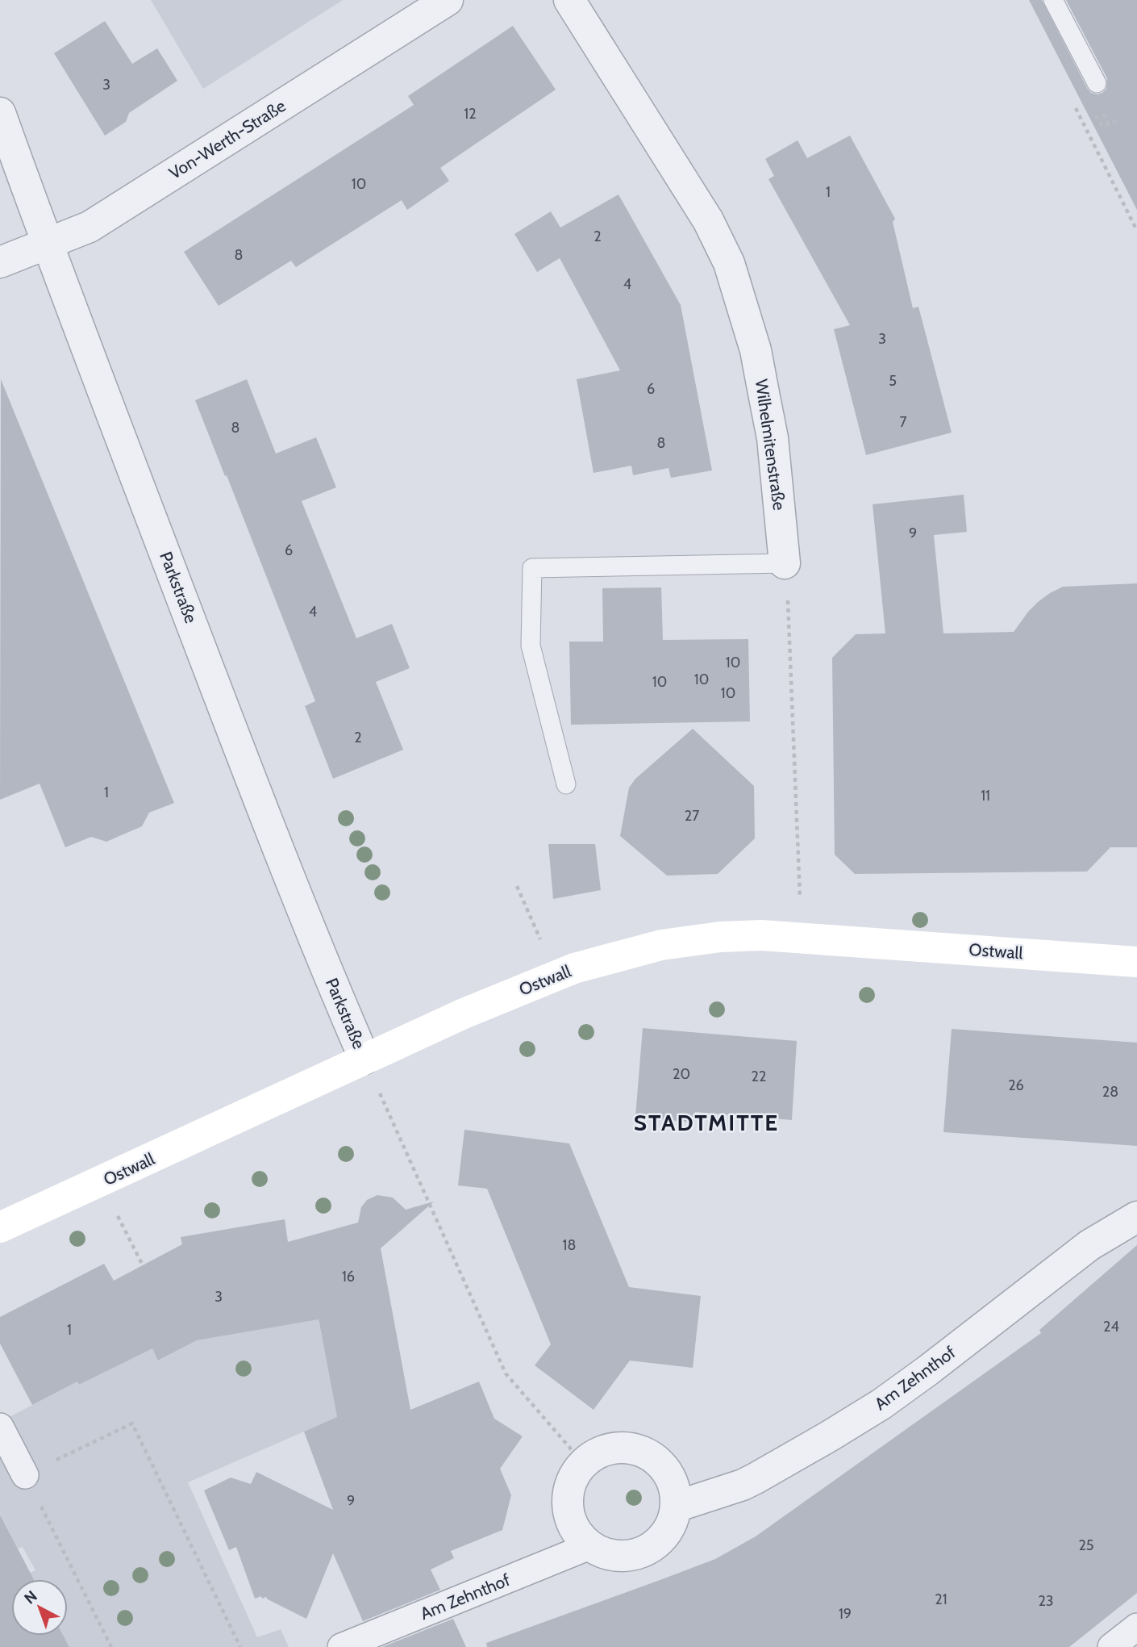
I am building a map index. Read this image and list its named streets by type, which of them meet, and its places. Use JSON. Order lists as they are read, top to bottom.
{
  "streets": {
    "main road": ["Ostwall"],
    "street": [
      "Von-Werth-Straße",
      "Wilhelmitenstraße",
      "Parkstraße",
      "Am Zehnthof"
    ]
  },
  "crossings": [
    ["Von-Werth-Straße", "Parkstraße"],
    ["Parkstraße", "Ostwall"]
  ],
  "districts": ["STADTMITTE"],
  "house_numbers": [
    "3",
    "12",
    "10",
    "1",
    "2",
    "8",
    "4",
    "3",
    "5",
    "6",
    "7",
    "8",
    "8",
    "9",
    "6",
    "4",
    "10",
    "10",
    "10",
    "10",
    "2",
    "1",
    "11",
    "27",
    "20",
    "22",
    "26",
    "28",
    "18",
    "16",
    "3",
    "24",
    "1",
    "9",
    "25",
    "21",
    "23",
    "19"
  ],
  "north": "top left"
}
